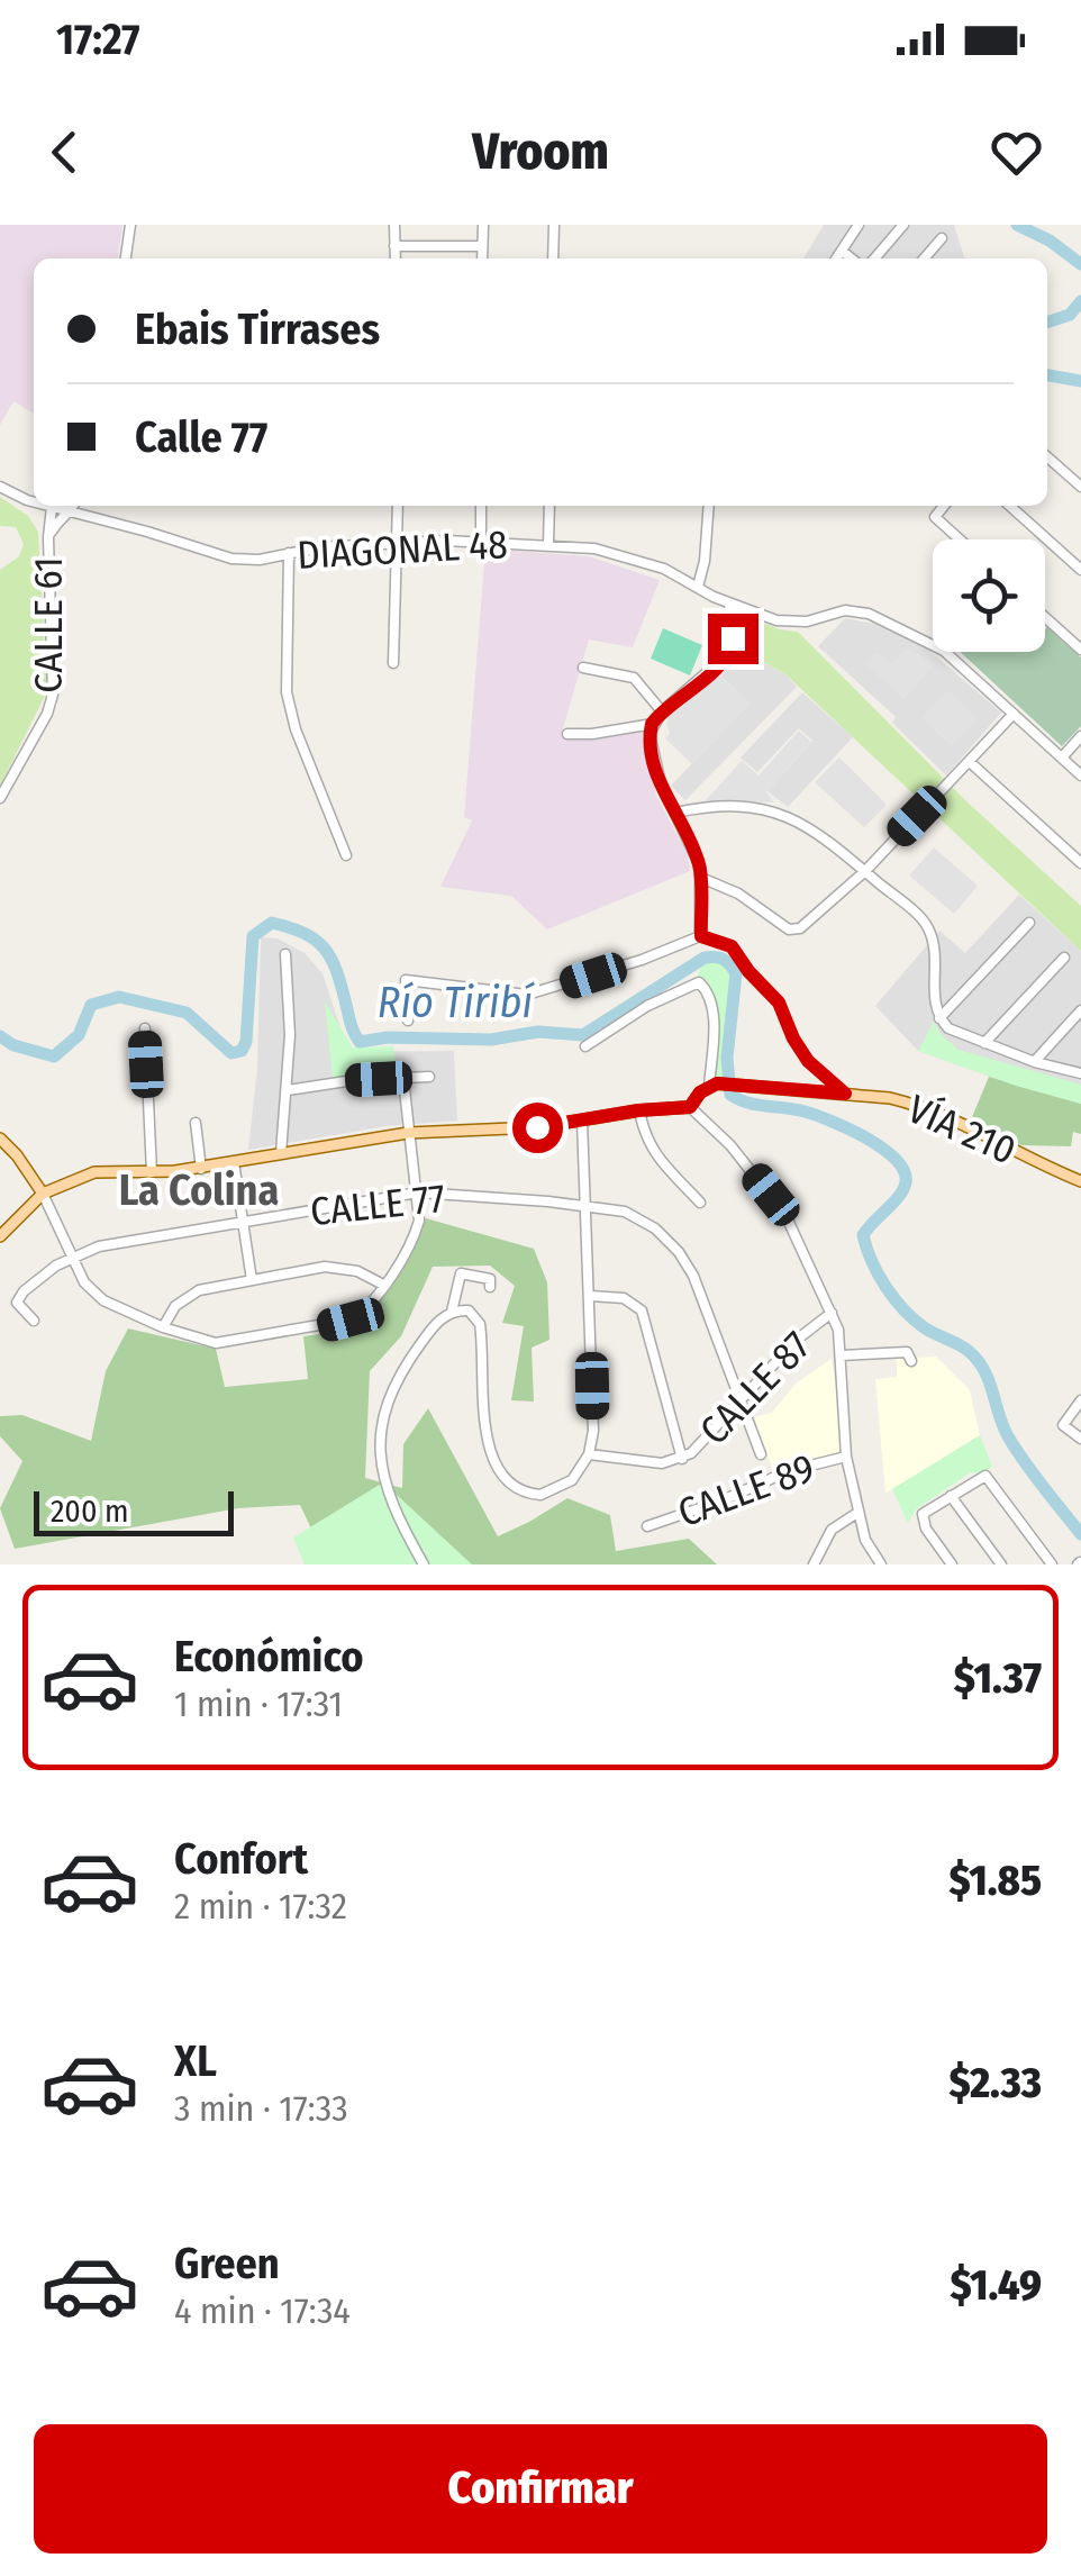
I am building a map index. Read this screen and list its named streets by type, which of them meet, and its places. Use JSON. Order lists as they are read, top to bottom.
{
  "streets": {
    "main road": ["VÍA 210"],
    "street": [
      "DIAGONAL 48",
      "CALLE 61",
      "CALLE 77",
      "CALLE 87",
      "CALLE 89"
    ]
  },
  "crossings": [
    ["DIAGONAL 48", "CALLE 61"],
    ["CALLE 77", "CALLE 87"]
  ],
  "districts": ["La Colina"],
  "water": ["Río Tiribí"],
  "scale_bar": "200 m",
  "page": {
    "status": "17:27",
    "header": "Vroom",
    "banner": ["Ebais Tirrases", "Calle 77"],
    "scale": "200 m",
    "list": [
      {
        "name": "Económico",
        "note": "1 min · 17:31",
        "value": "$1.37"
      },
      {
        "name": "Confort",
        "note": "2 min · 17:32",
        "value": "$1.85"
      },
      {
        "name": "XL",
        "note": "3 min · 17:33",
        "value": "$2.33"
      },
      {
        "name": "Green",
        "note": "4 min · 17:34",
        "value": "$1.49"
      }
    ],
    "buttons": "Confirmar"
  }
}
